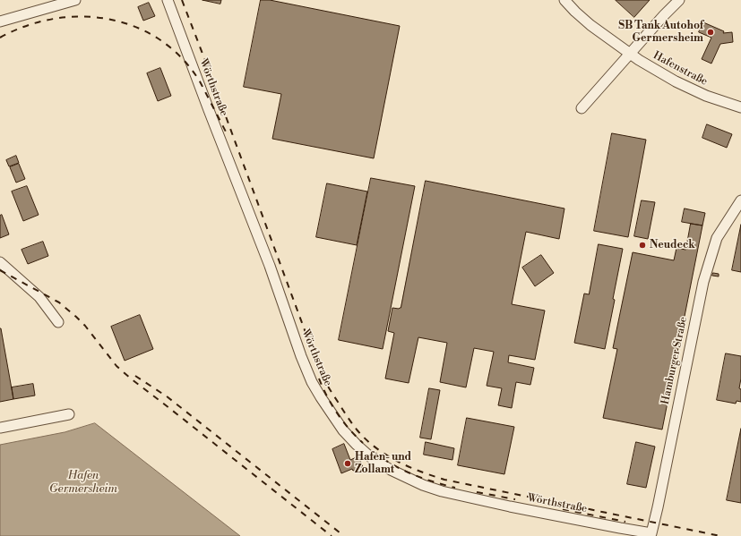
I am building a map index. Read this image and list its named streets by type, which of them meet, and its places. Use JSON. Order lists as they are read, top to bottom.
{
  "streets": {
    "street": ["Hafenstraße", "Wörthstraße", "Hamburger Straße"]
  },
  "crossings": [
    ["Wörthstraße", "Hamburger Straße"]
  ],
  "water": ["Hafen Germersheim"],
  "places": ["SB Tank Autohof Germersheim", "Neudeck", "Hafen- und Zollamt"]
}
